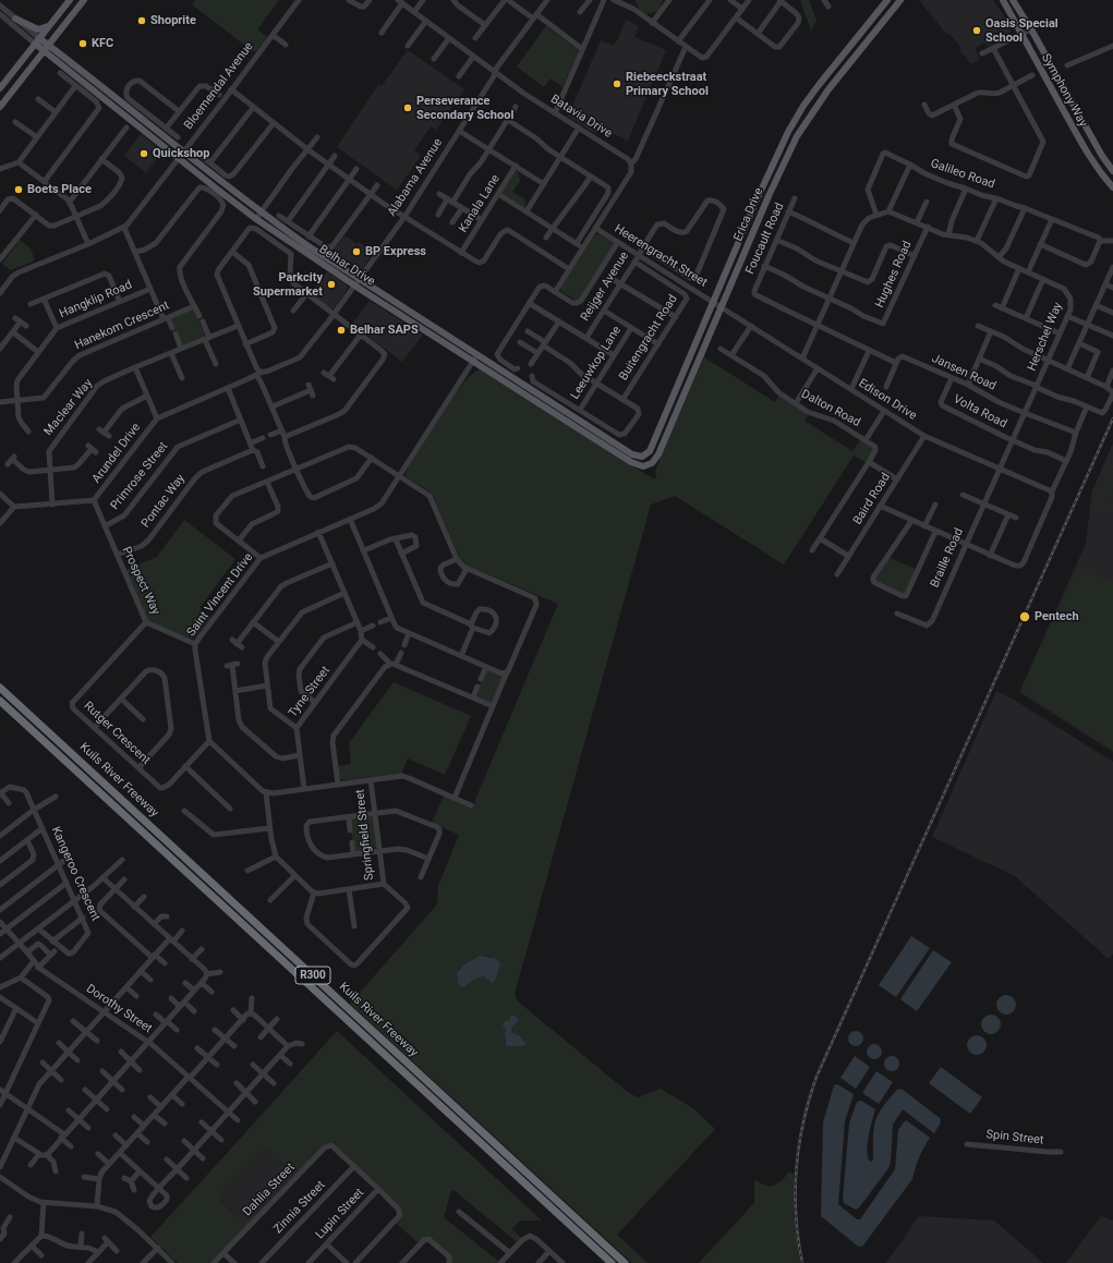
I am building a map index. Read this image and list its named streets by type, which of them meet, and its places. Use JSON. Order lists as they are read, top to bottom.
{
  "streets": {
    "highway": ["Kuils River Freeway", "R300"],
    "main road": ["Symphony Way", "Erica Drive", "Belhar Drive"],
    "street": [
      "Bloemendal Avenue",
      "Batavia Drive",
      "Galileo Road",
      "Alabama Avenue",
      "Kanala Lane",
      "Foucault Road",
      "Heerengracht Street",
      "Hughes Road",
      "Reijger Avenue",
      "Hangklip Road",
      "Hanekom Crescent",
      "Herschel Way",
      "Buitengracht Road",
      "Leeuwkop Lane",
      "Jansen Road",
      "Edison Drive",
      "Maclear Way",
      "Dalton Road",
      "Volta Road",
      "Arundel Drive",
      "Primrose Street",
      "Baird Road",
      "Pontac Way",
      "Braille Road",
      "Prospect Way",
      "Saint Vincent Drive",
      "Tyne Street",
      "Rutger Crescent",
      "Springfield Street",
      "Kangeroo Crescent",
      "Dorothy Street",
      "Spin Street",
      "Dahlia Street",
      "Zinnia Street",
      "Lupin Street"
    ]
  },
  "crossings": [
    ["Bloemendal Avenue", "Belhar Drive"],
    ["Batavia Drive", "Alabama Avenue"],
    ["Alabama Avenue", "Belhar Drive"],
    ["Alabama Avenue", "Arundel Drive"],
    ["Erica Drive", "Heerengracht Street"],
    ["Erica Drive", "Belhar Drive"],
    ["Erica Drive", "Edison Drive"],
    ["Heerengracht Street", "Reijger Avenue"],
    ["Heerengracht Street", "Edison Drive"],
    ["Belhar Drive", "Arundel Drive"],
    ["Belhar Drive", "Saint Vincent Drive"],
    ["Hughes Road", "Herschel Way"],
    ["Reijger Avenue", "Buitengracht Road"],
    ["Hangklip Road", "Hanekom Crescent"],
    ["Herschel Way", "Jansen Road"],
    ["Herschel Way", "Edison Drive"],
    ["Herschel Way", "Volta Road"],
    ["Herschel Way", "Braille Road"],
    ["Jansen Road", "Volta Road"],
    ["Edison Drive", "Baird Road"],
    ["Edison Drive", "Braille Road"],
    ["Maclear Way", "Arundel Drive"],
    ["Arundel Drive", "Prospect Way"],
    ["Primrose Street", "Prospect Way"],
    ["Pontac Way", "Prospect Way"],
    ["Prospect Way", "Saint Vincent Drive"],
    ["Prospect Way", "Rutger Crescent"],
    ["Saint Vincent Drive", "Rutger Crescent"],
    ["Dahlia Street", "Lupin Street"],
    ["Zinnia Street", "Lupin Street"]
  ],
  "places": [
    "Shoprite",
    "Oasis Special School",
    "KFC",
    "Riebeeckstraat Primary School",
    "Perseverance Secondary School",
    "Quickshop",
    "Boets Place",
    "BP Express",
    "Parkcity Supermarket",
    "Belhar SAPS",
    "Pentech"
  ]
}
